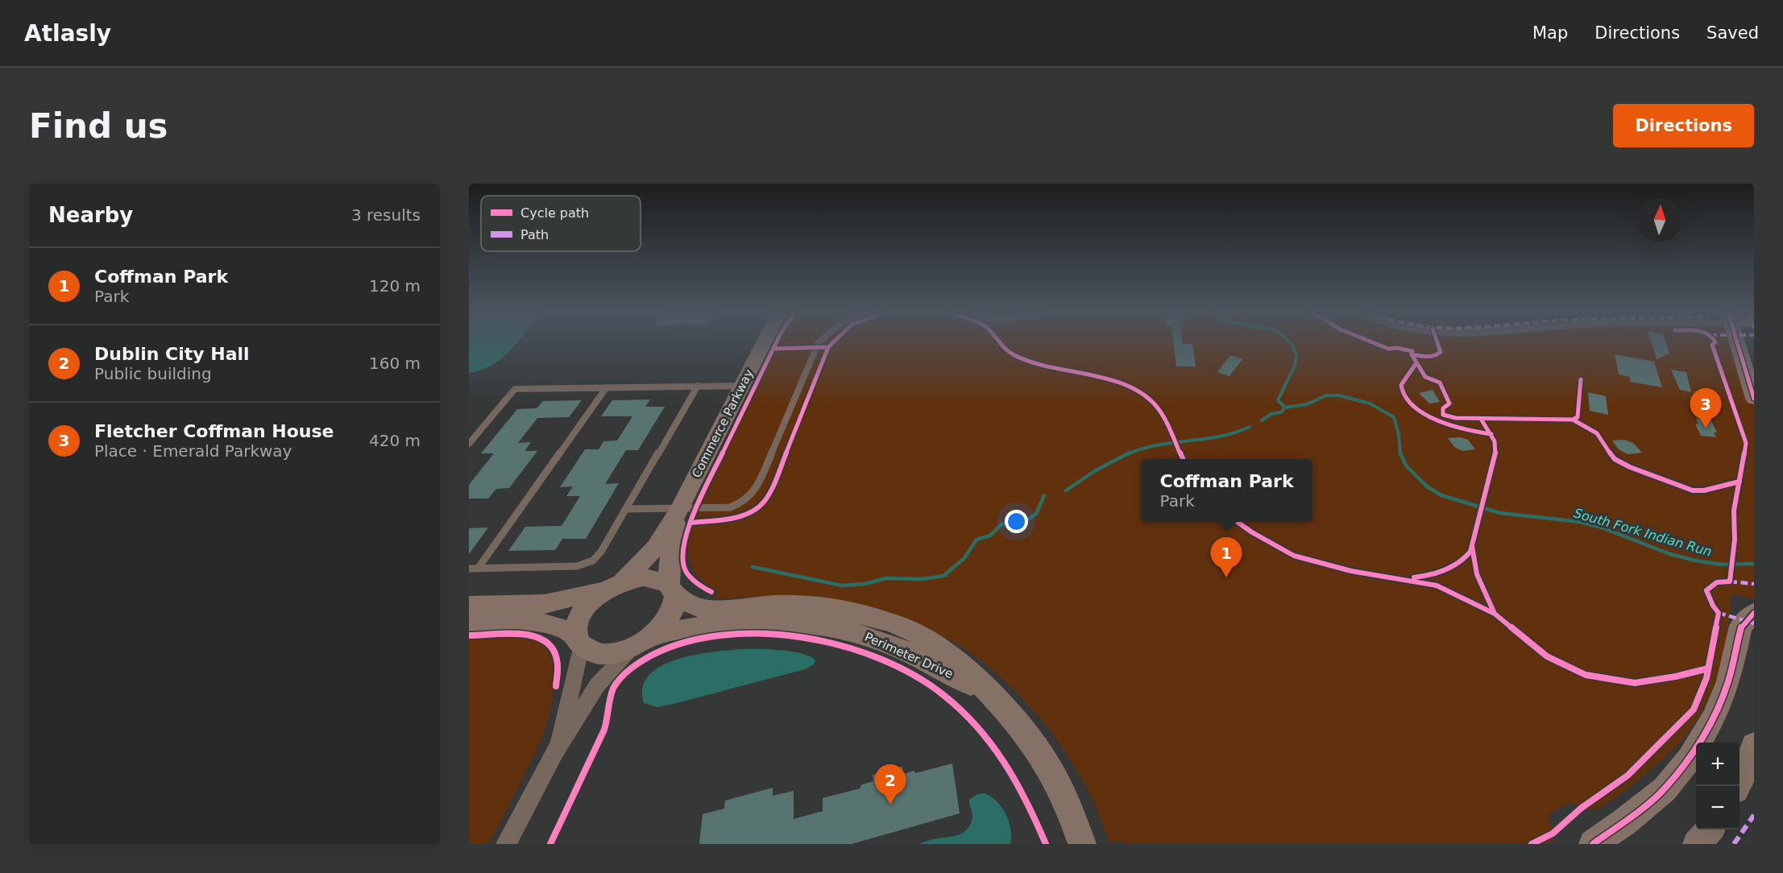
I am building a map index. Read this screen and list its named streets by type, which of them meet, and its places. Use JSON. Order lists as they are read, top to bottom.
{
  "streets": {
    "main road": ["Commerce Parkway", "Perimeter Drive"]
  },
  "crossings": [
    ["Commerce Parkway", "Perimeter Drive"]
  ],
  "water": ["South Fork Indian Run"],
  "legend": ["Cycle path", "Path"],
  "north": "top",
  "page": {
    "header": "Atlasly",
    "nav": ["Map", "Directions", "Saved"],
    "buttons": "Directions",
    "title": "Find us",
    "heading": ["Nearby", "3 results"],
    "list": [
      {
        "mark": "1",
        "name": "Coffman Park",
        "note": "Park",
        "value": "120 m"
      },
      {
        "mark": "2",
        "name": "Dublin City Hall",
        "note": "Public building",
        "value": "160 m"
      },
      {
        "mark": "3",
        "name": "Fletcher Coffman House",
        "note": "Place · Emerald Parkway",
        "value": "420 m"
      }
    ],
    "pins": ["3", "1", "2"],
    "popup": ["Coffman Park", "Park"],
    "map_buttons": ["+", "−"]
  }
}
